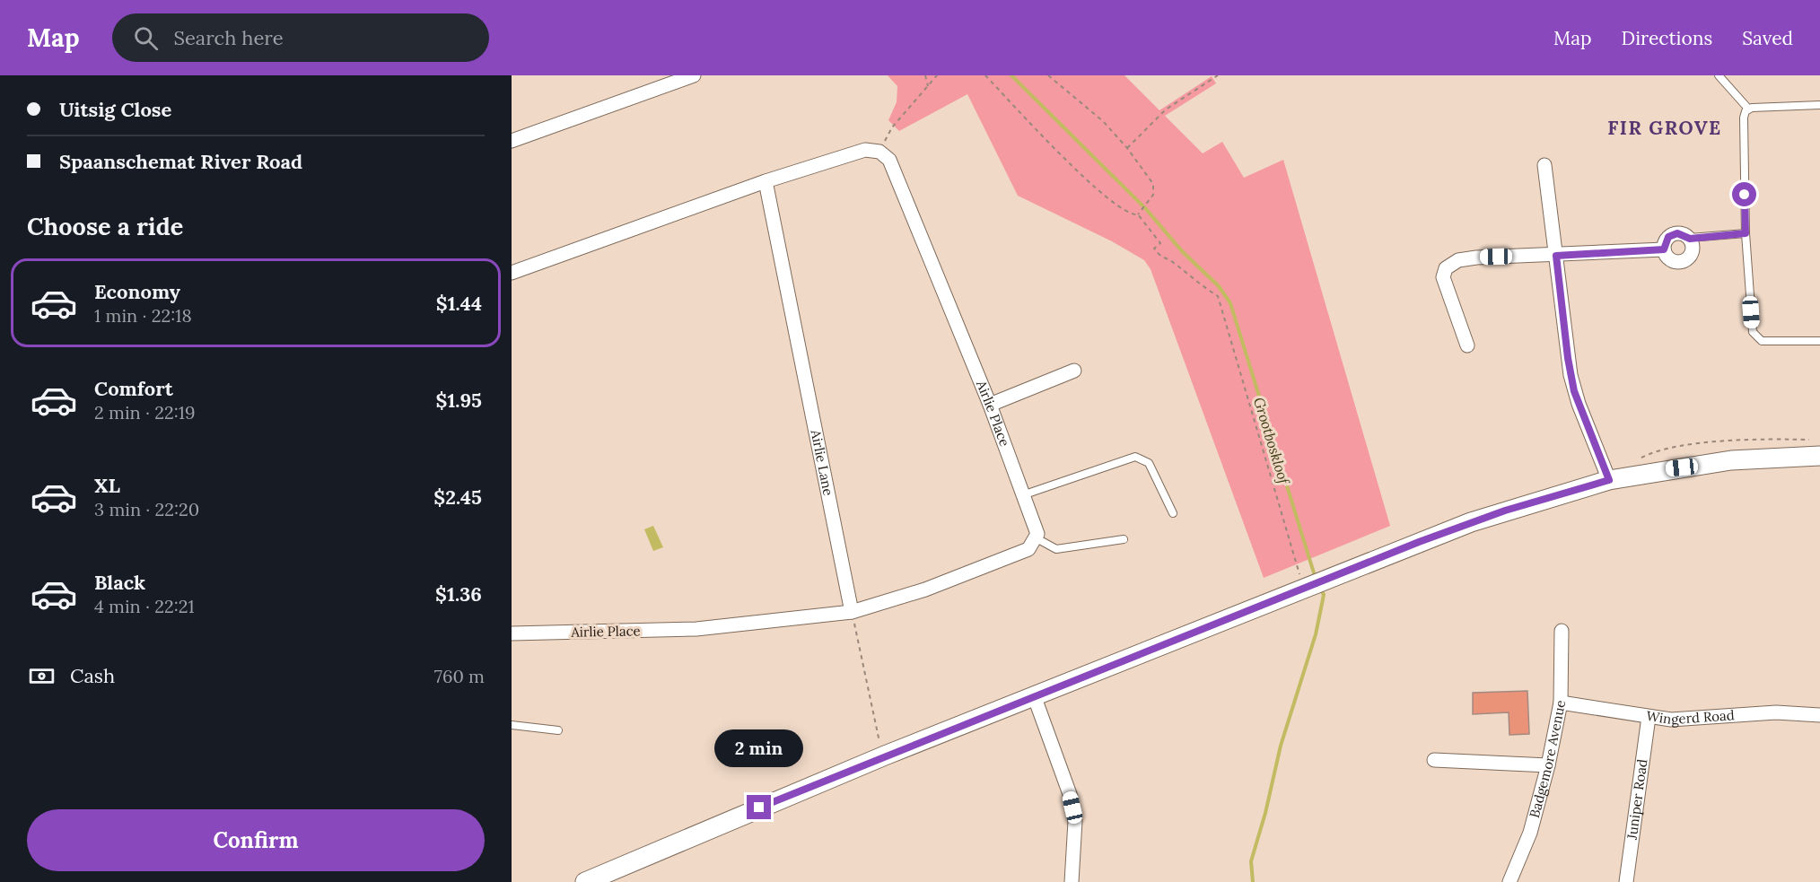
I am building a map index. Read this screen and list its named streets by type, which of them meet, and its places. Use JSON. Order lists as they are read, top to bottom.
{
  "streets": {
    "street": [
      "Airlie Place",
      "Airlie Lane",
      "Wingerd Road",
      "Badgemore Avenue",
      "Juniper Road"
    ]
  },
  "crossings": [
    ["Airlie Place", "Airlie Lane"],
    ["Wingerd Road", "Badgemore Avenue"],
    ["Wingerd Road", "Juniper Road"]
  ],
  "districts": ["FIR GROVE"],
  "water": ["Grootboskloof"],
  "page": {
    "header": "Map",
    "search": "Search here",
    "nav": ["Map", "Directions", "Saved"],
    "banner": ["Uitsig Close", "Spaanschemat River Road"],
    "heading": "Choose a ride",
    "list": [
      {
        "name": "Economy",
        "note": "1 min · 22:18",
        "value": "$1.44"
      },
      {
        "name": "Comfort",
        "note": "2 min · 22:19",
        "value": "$1.95"
      },
      {
        "name": "XL",
        "note": "3 min · 22:20",
        "value": "$2.45"
      },
      {
        "name": "Black",
        "note": "4 min · 22:21",
        "value": "$1.36"
      }
    ],
    "pay": ["Cash", "760 m"],
    "bubble": "2 min",
    "buttons": "Confirm"
  }
}
